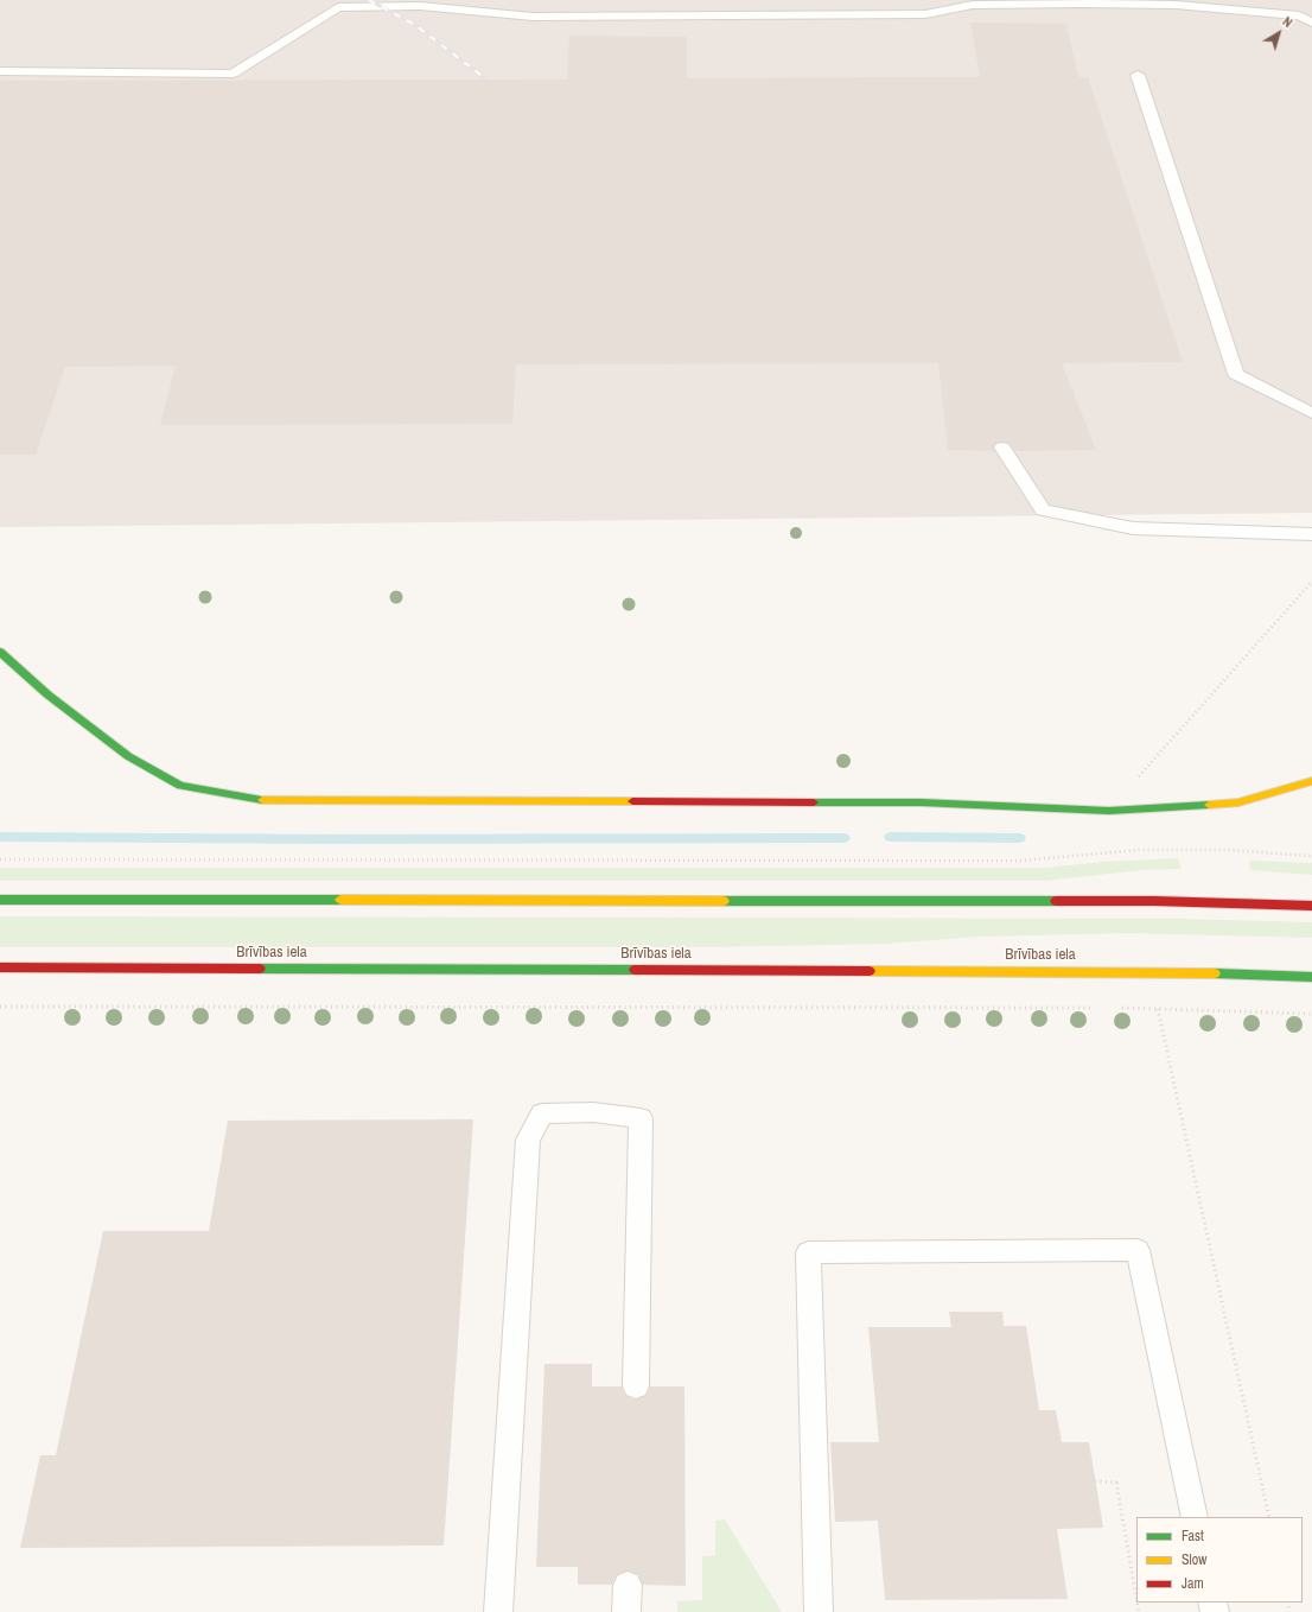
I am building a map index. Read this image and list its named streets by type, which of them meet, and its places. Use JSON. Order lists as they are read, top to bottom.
{
  "streets": {
    "main road": ["Brīvības iela"]
  },
  "legend": ["Fast", "Slow", "Jam"],
  "north": "top right"
}
